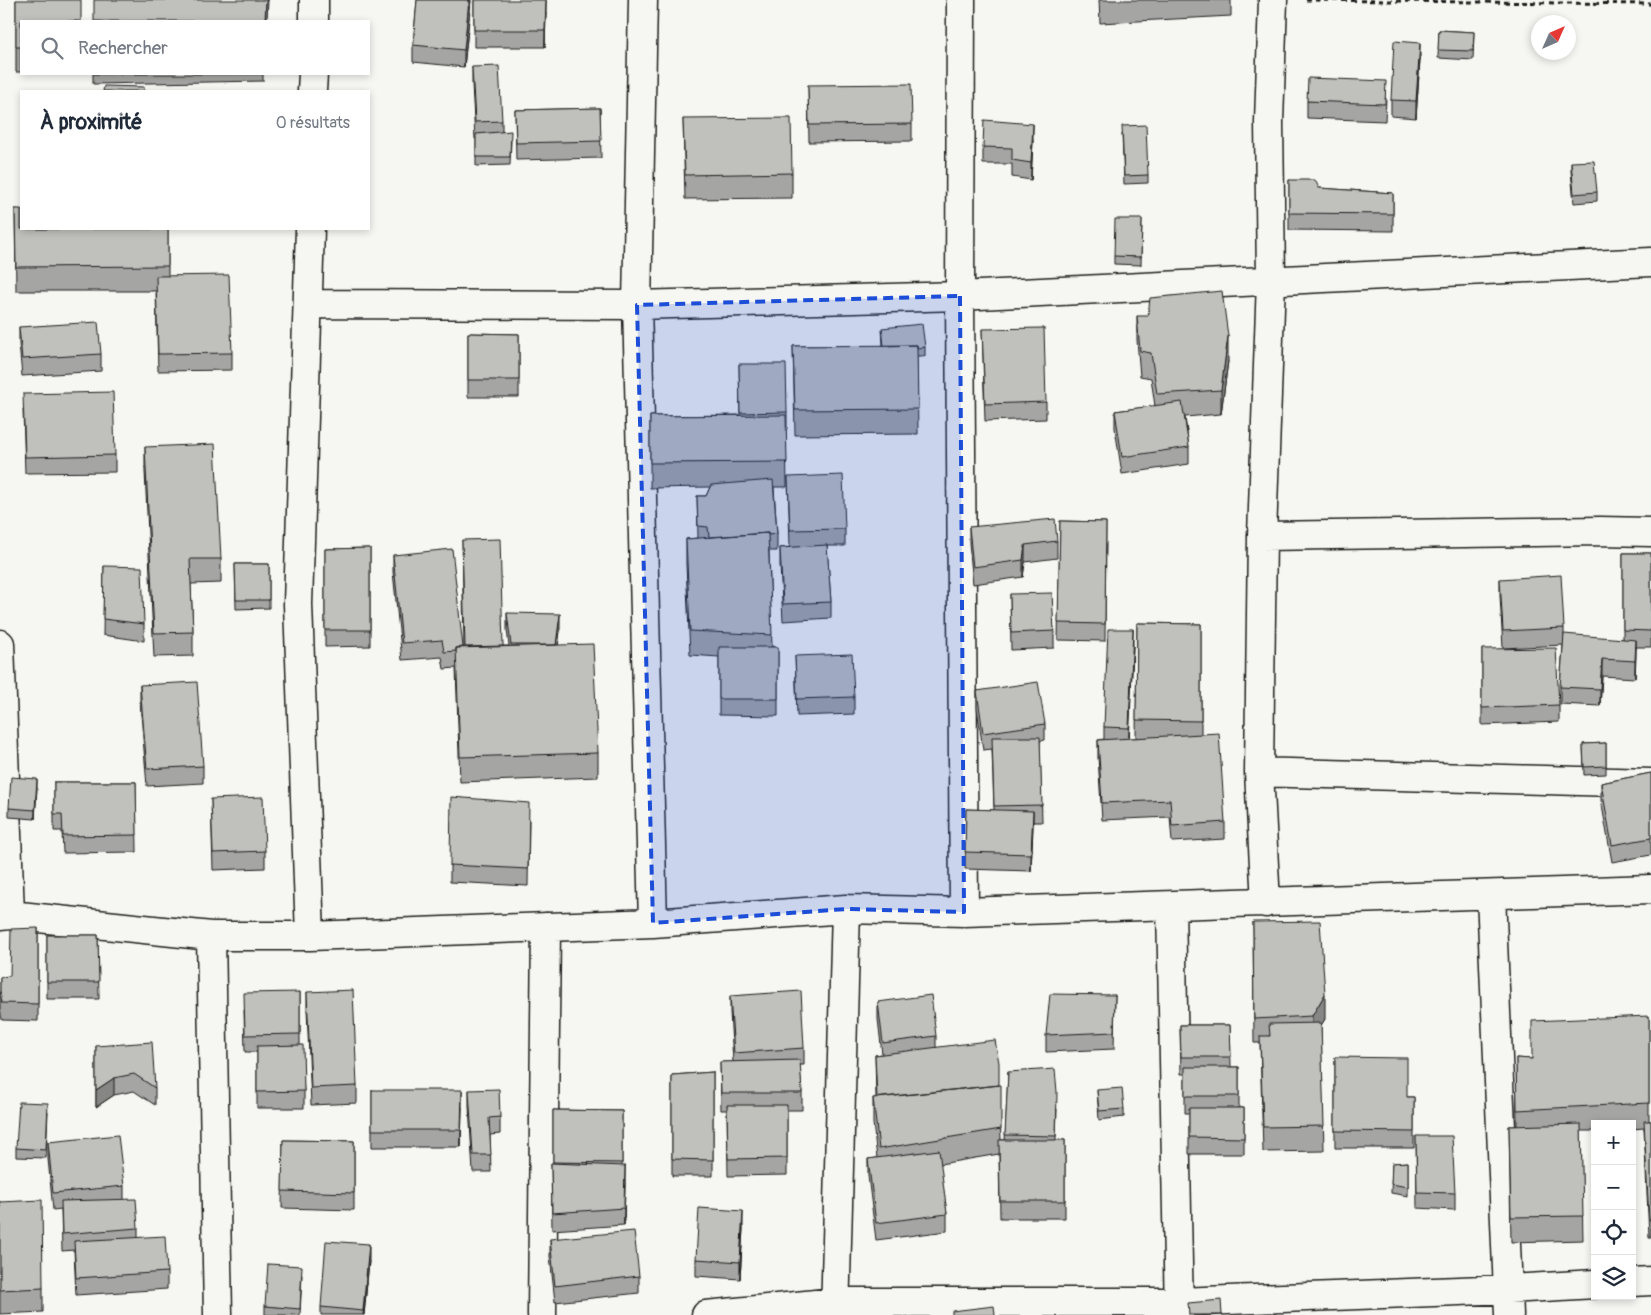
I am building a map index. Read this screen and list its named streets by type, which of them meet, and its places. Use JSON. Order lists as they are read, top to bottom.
{
  "north": "top right",
  "page": {
    "search": "Rechercher",
    "heading": ["À proximité", "0 résultats"],
    "map_buttons": ["+", "−"]
  }
}
